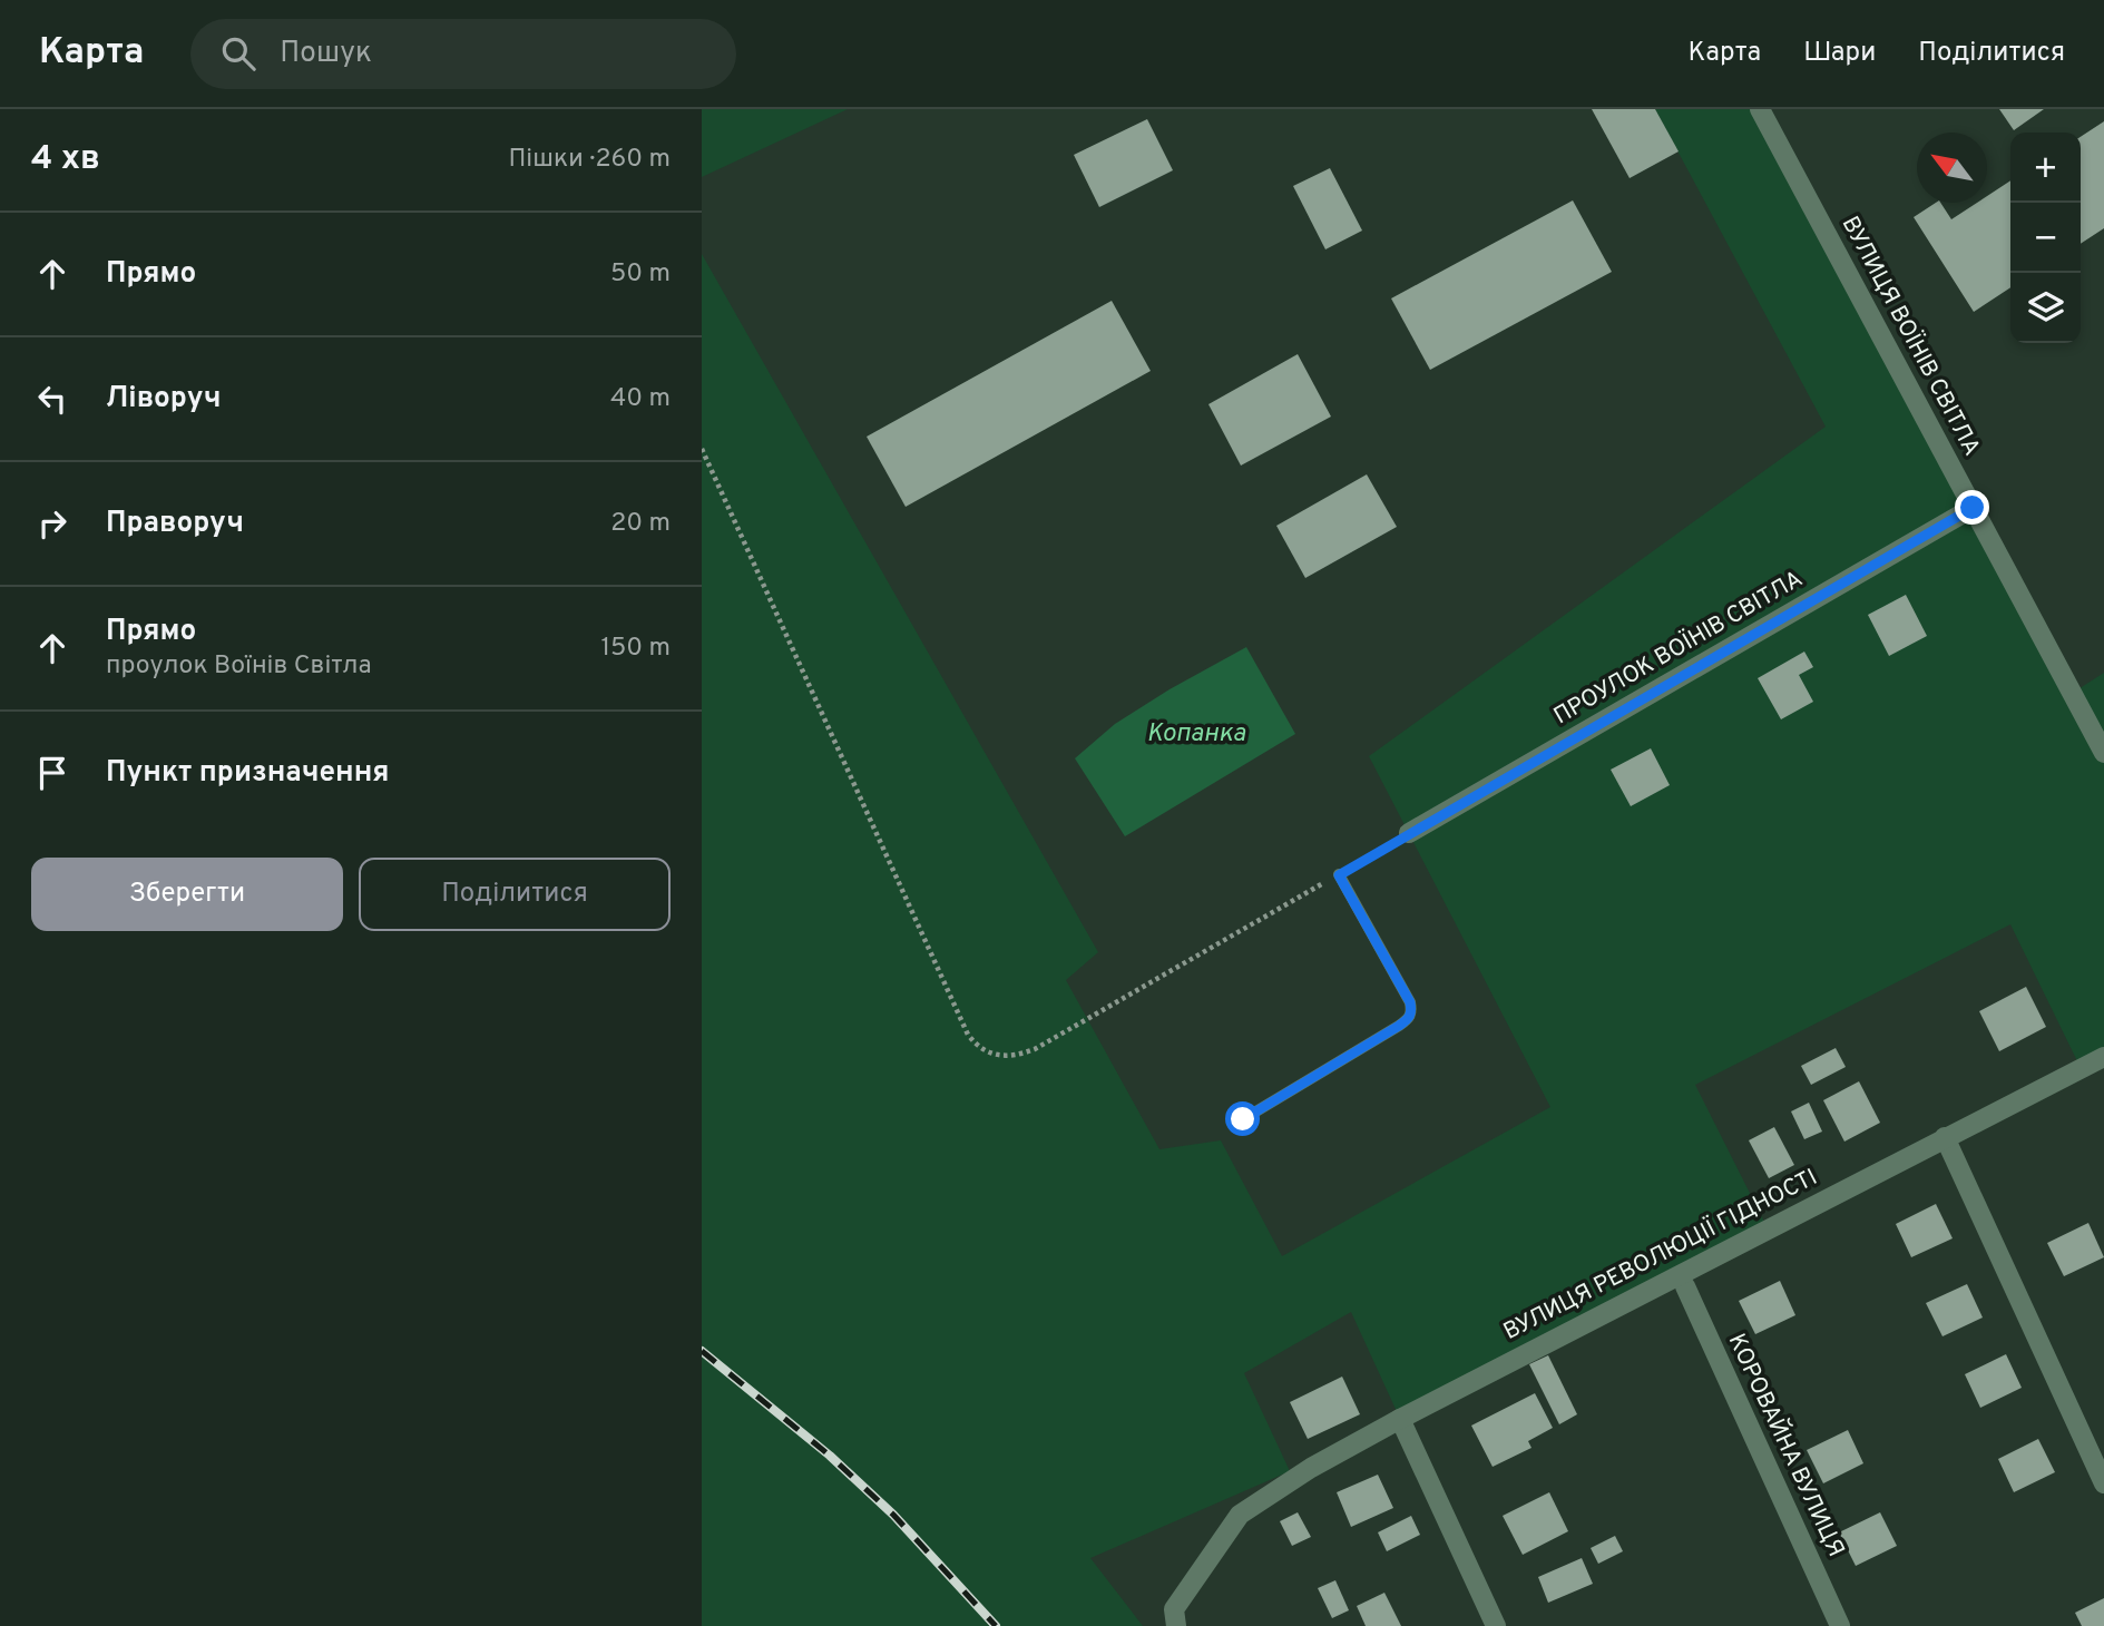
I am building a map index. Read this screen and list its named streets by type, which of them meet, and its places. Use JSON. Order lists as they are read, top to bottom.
{
  "streets": {
    "street": [
      "ВУЛИЦЯ ВОЇНІВ СВІТЛА",
      "ПРОУЛОК ВОЇНІВ СВІТЛА",
      "ВУЛИЦЯ РЕВОЛЮЦІЇ ГІДНОСТІ",
      "КОРОВАЙНА ВУЛИЦЯ"
    ]
  },
  "crossings": [
    ["ВУЛИЦЯ ВОЇНІВ СВІТЛА", "ПРОУЛОК ВОЇНІВ СВІТЛА"]
  ],
  "water": ["Копанка"],
  "north": "top left",
  "page": {
    "header": "Карта",
    "search": "Пошук",
    "nav": ["Карта", "Шари", "Поділитися"],
    "heading": ["4 хв", "Пішки · 260 m"],
    "map_buttons": ["+", "−"],
    "list": [
      ["Прямо", "50 m"],
      ["Ліворуч", "40 m"],
      ["Праворуч", "20 m"],
      ["Прямо", "проулок Воїнів Світла", "150 m"],
      "Пункт призначення"
    ],
    "buttons": ["Зберегти", "Поділитися"]
  }
}
